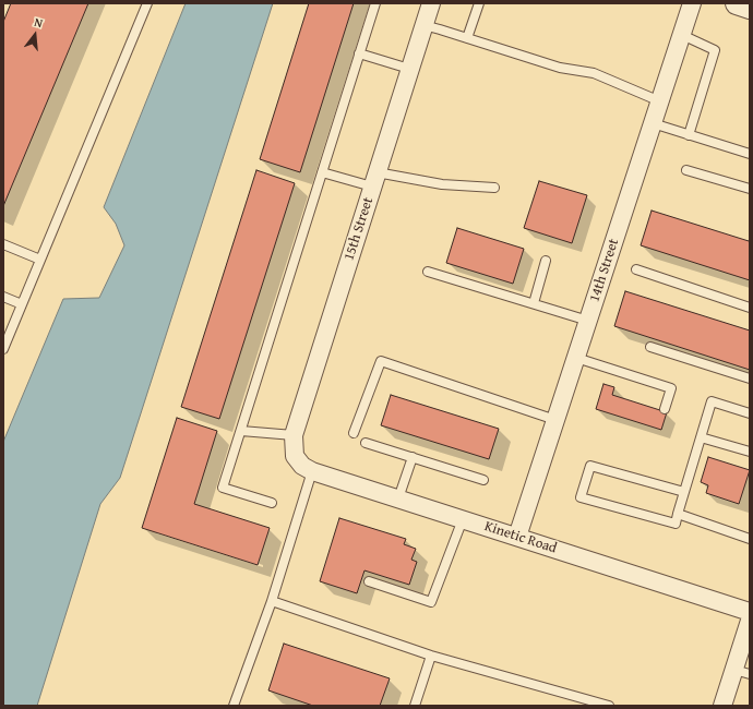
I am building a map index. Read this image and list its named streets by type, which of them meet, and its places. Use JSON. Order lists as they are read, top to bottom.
{
  "streets": {
    "street": ["15th Street", "14th Street", "Kinetic Road"]
  },
  "crossings": [
    ["15th Street", "Kinetic Road"],
    ["14th Street", "Kinetic Road"]
  ],
  "north": "top"
}
